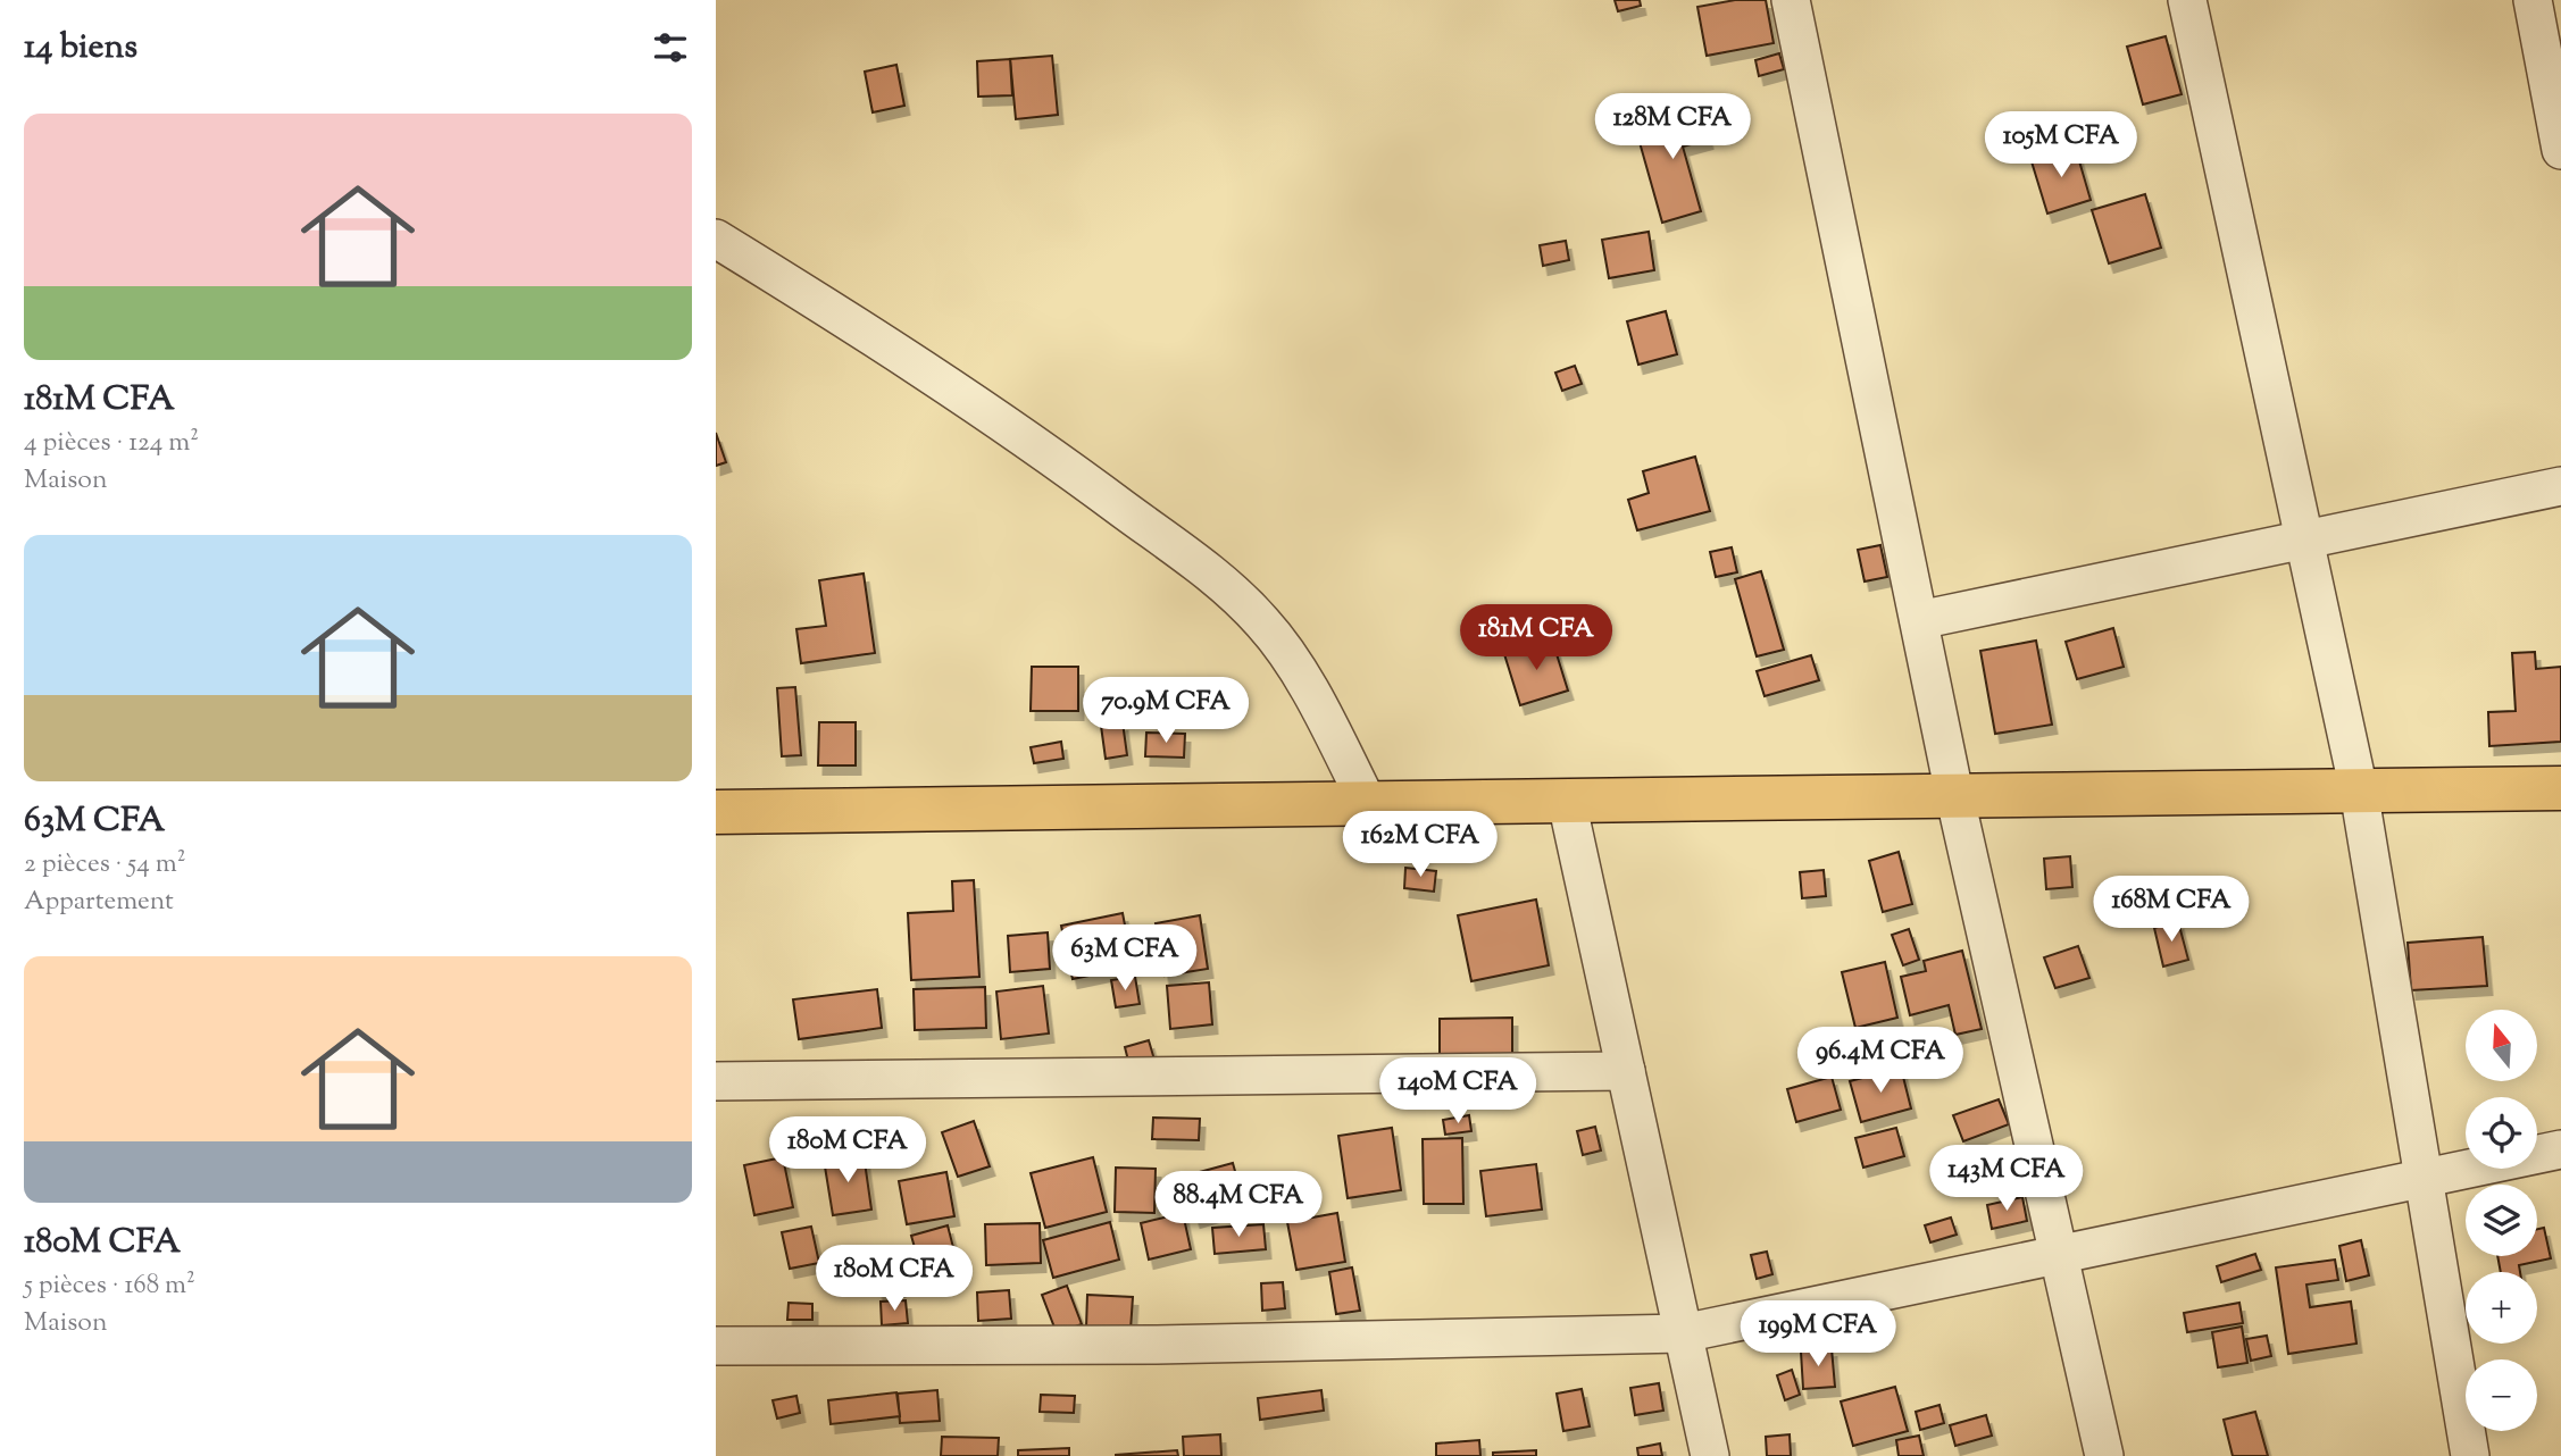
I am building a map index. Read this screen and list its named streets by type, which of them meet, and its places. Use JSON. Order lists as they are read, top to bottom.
{
  "north": "top",
  "page": {
    "heading": "14 biens",
    "price": [
      "128M CFA",
      "105M CFA",
      "181M CFA",
      "70.9M CFA",
      "162M CFA",
      "168M CFA",
      "63M CFA",
      "96.4M CFA",
      "140M CFA",
      "180M CFA",
      "143M CFA",
      "88.4M CFA",
      "180M CFA",
      "199M CFA"
    ],
    "list": [
      {
        "name": "181M CFA",
        "note": "4 pièces · 124 m² · Maison"
      },
      {
        "name": "63M CFA",
        "note": "2 pièces · 54 m² · Appartement"
      },
      {
        "name": "180M CFA",
        "note": "5 pièces · 168 m² · Maison"
      }
    ],
    "map_buttons": ["+", "−"]
  }
}
